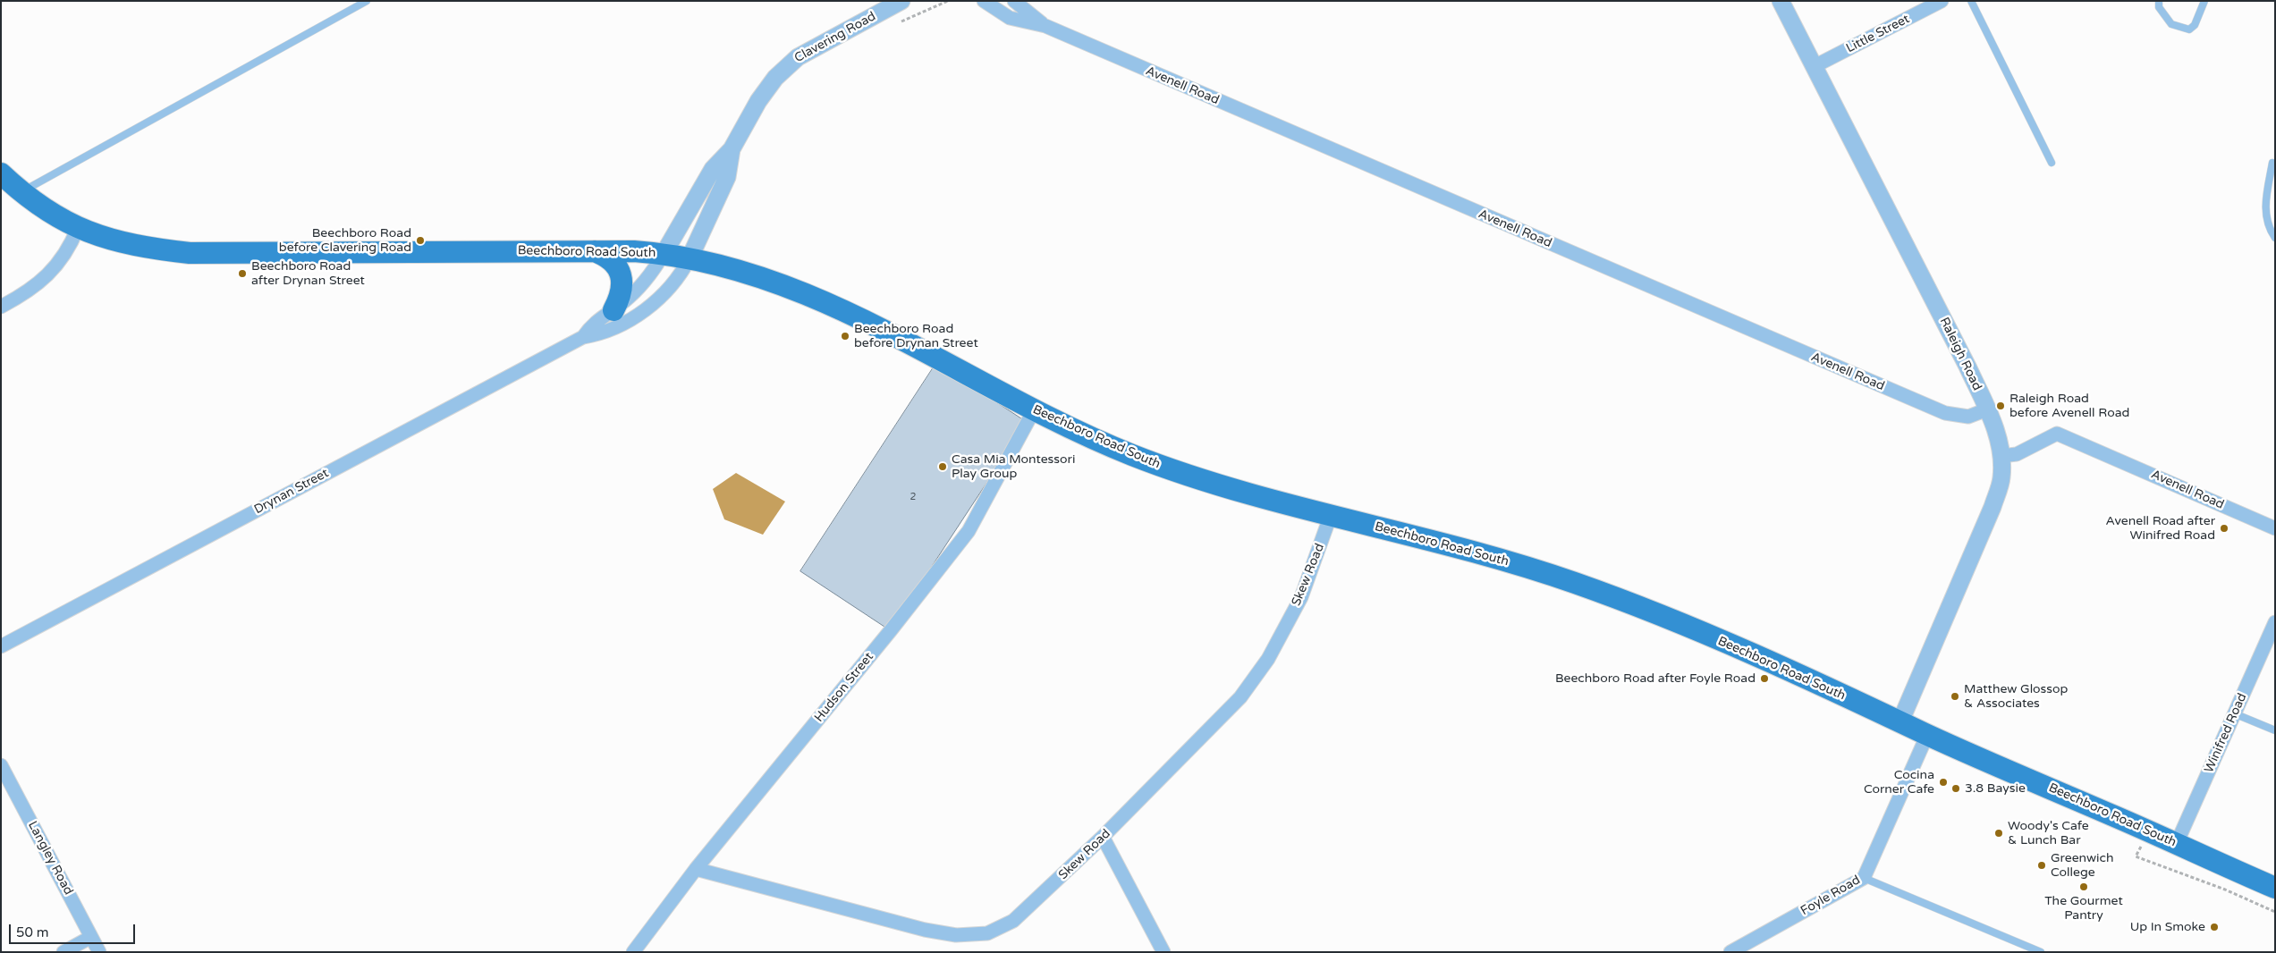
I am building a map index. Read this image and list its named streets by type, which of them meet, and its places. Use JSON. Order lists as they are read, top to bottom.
{
  "streets": {
    "main road": ["Beechboro Road South"],
    "street": [
      "Little Street",
      "Clavering Road",
      "Avenell Road",
      "Raleigh Road",
      "Drynan Street",
      "Skew Road",
      "Hudson Street",
      "Winifred Road",
      "Langley Road",
      "Foyle Road"
    ]
  },
  "crossings": [
    ["Little Street", "Raleigh Road"],
    ["Clavering Road", "Beechboro Road South"],
    ["Clavering Road", "Drynan Street"],
    ["Avenell Road", "Raleigh Road"],
    ["Beechboro Road South", "Raleigh Road"],
    ["Beechboro Road South", "Drynan Street"],
    ["Beechboro Road South", "Skew Road"],
    ["Beechboro Road South", "Hudson Street"],
    ["Beechboro Road South", "Winifred Road"],
    ["Beechboro Road South", "Foyle Road"],
    ["Skew Road", "Hudson Street"]
  ],
  "places": [
    "Beechboro Road before Clavering Road",
    "Beechboro Road after Drynan Street",
    "Beechboro Road before Drynan Street",
    "Raleigh Road before Avenell Road",
    "Casa Mia Montessori Play Group",
    "Avenell Road after Winifred Road",
    "Beechboro Road after Foyle Road",
    "Matthew Glossop & Associates",
    "Cocina Corner Cafe",
    "3.8 Baysie",
    "Woody's Cafe & Lunch Bar",
    "Greenwich College",
    "The Gourmet Pantry",
    "Up In Smoke"
  ],
  "house_numbers": ["2"],
  "scale_bar": "50 m"
}
